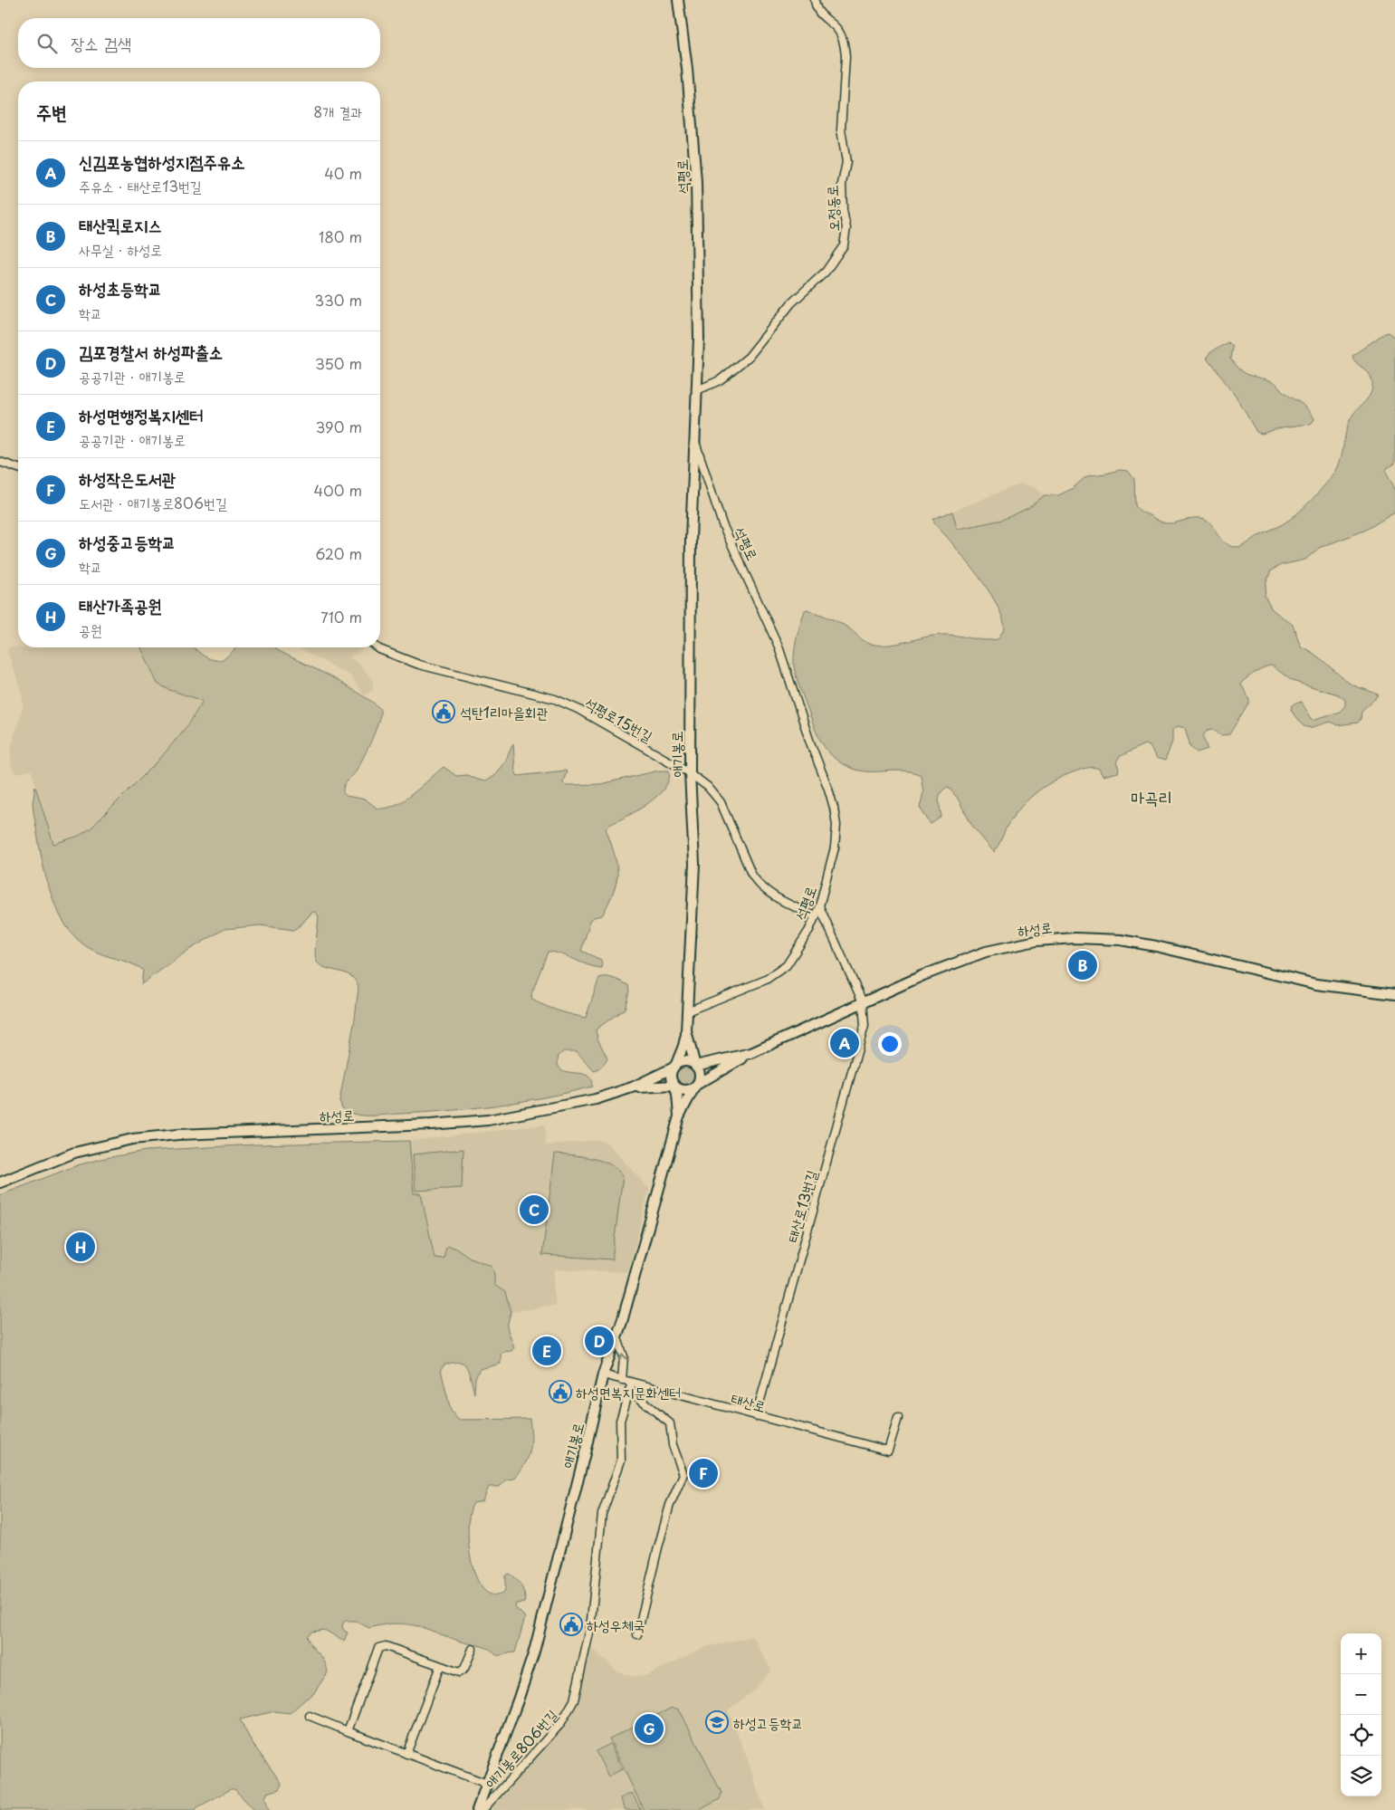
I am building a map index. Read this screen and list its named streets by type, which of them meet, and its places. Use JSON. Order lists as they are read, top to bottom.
{
  "streets": {
    "street": [
      "석평로",
      "오정동로",
      "석평로15번길",
      "애기봉로",
      "하성로",
      "태산로13번길",
      "태산로",
      "애기봉로806번길"
    ]
  },
  "crossings": [
    ["석평로", "오정동로"],
    ["석평로", "석평로15번길"],
    ["석평로", "애기봉로"],
    ["석평로", "태산로13번길"],
    ["석평로15번길", "애기봉로"],
    ["애기봉로", "하성로"],
    ["애기봉로", "태산로"],
    ["하성로", "태산로13번길"],
    ["태산로13번길", "태산로"],
    ["태산로", "애기봉로806번길"]
  ],
  "districts": ["마곡리"],
  "places": {
    "public building": ["석탄1리마을회관", "하성면복지문화센터", "하성우체국"],
    "school or university": ["하성고등학교"]
  },
  "page": {
    "search": "장소 검색",
    "heading": ["주변", "8개 결과"],
    "list": [
      {
        "mark": "A",
        "name": "신김포농협하성지점주유소",
        "note": "주유소 · 태산로13번길",
        "value": "40 m"
      },
      {
        "mark": "B",
        "name": "태산퀵로지스",
        "note": "사무실 · 하성로",
        "value": "180 m"
      },
      {
        "mark": "C",
        "name": "하성초등학교",
        "note": "학교",
        "value": "330 m"
      },
      {
        "mark": "D",
        "name": "김포경찰서 하성파출소",
        "note": "공공기관 · 애기봉로",
        "value": "350 m"
      },
      {
        "mark": "E",
        "name": "하성면행정복지센터",
        "note": "공공기관 · 애기봉로",
        "value": "390 m"
      },
      {
        "mark": "F",
        "name": "하성작은도서관",
        "note": "도서관 · 애기봉로806번길",
        "value": "400 m"
      },
      {
        "mark": "G",
        "name": "하성중고등학교",
        "note": "학교",
        "value": "620 m"
      },
      {
        "mark": "H",
        "name": "태산가족공원",
        "note": "공원",
        "value": "710 m"
      }
    ],
    "pins": [
      "B",
      "A",
      "C",
      "H",
      "D",
      "E",
      "F",
      "G"
    ],
    "map_buttons": ["+", "−"]
  }
}
